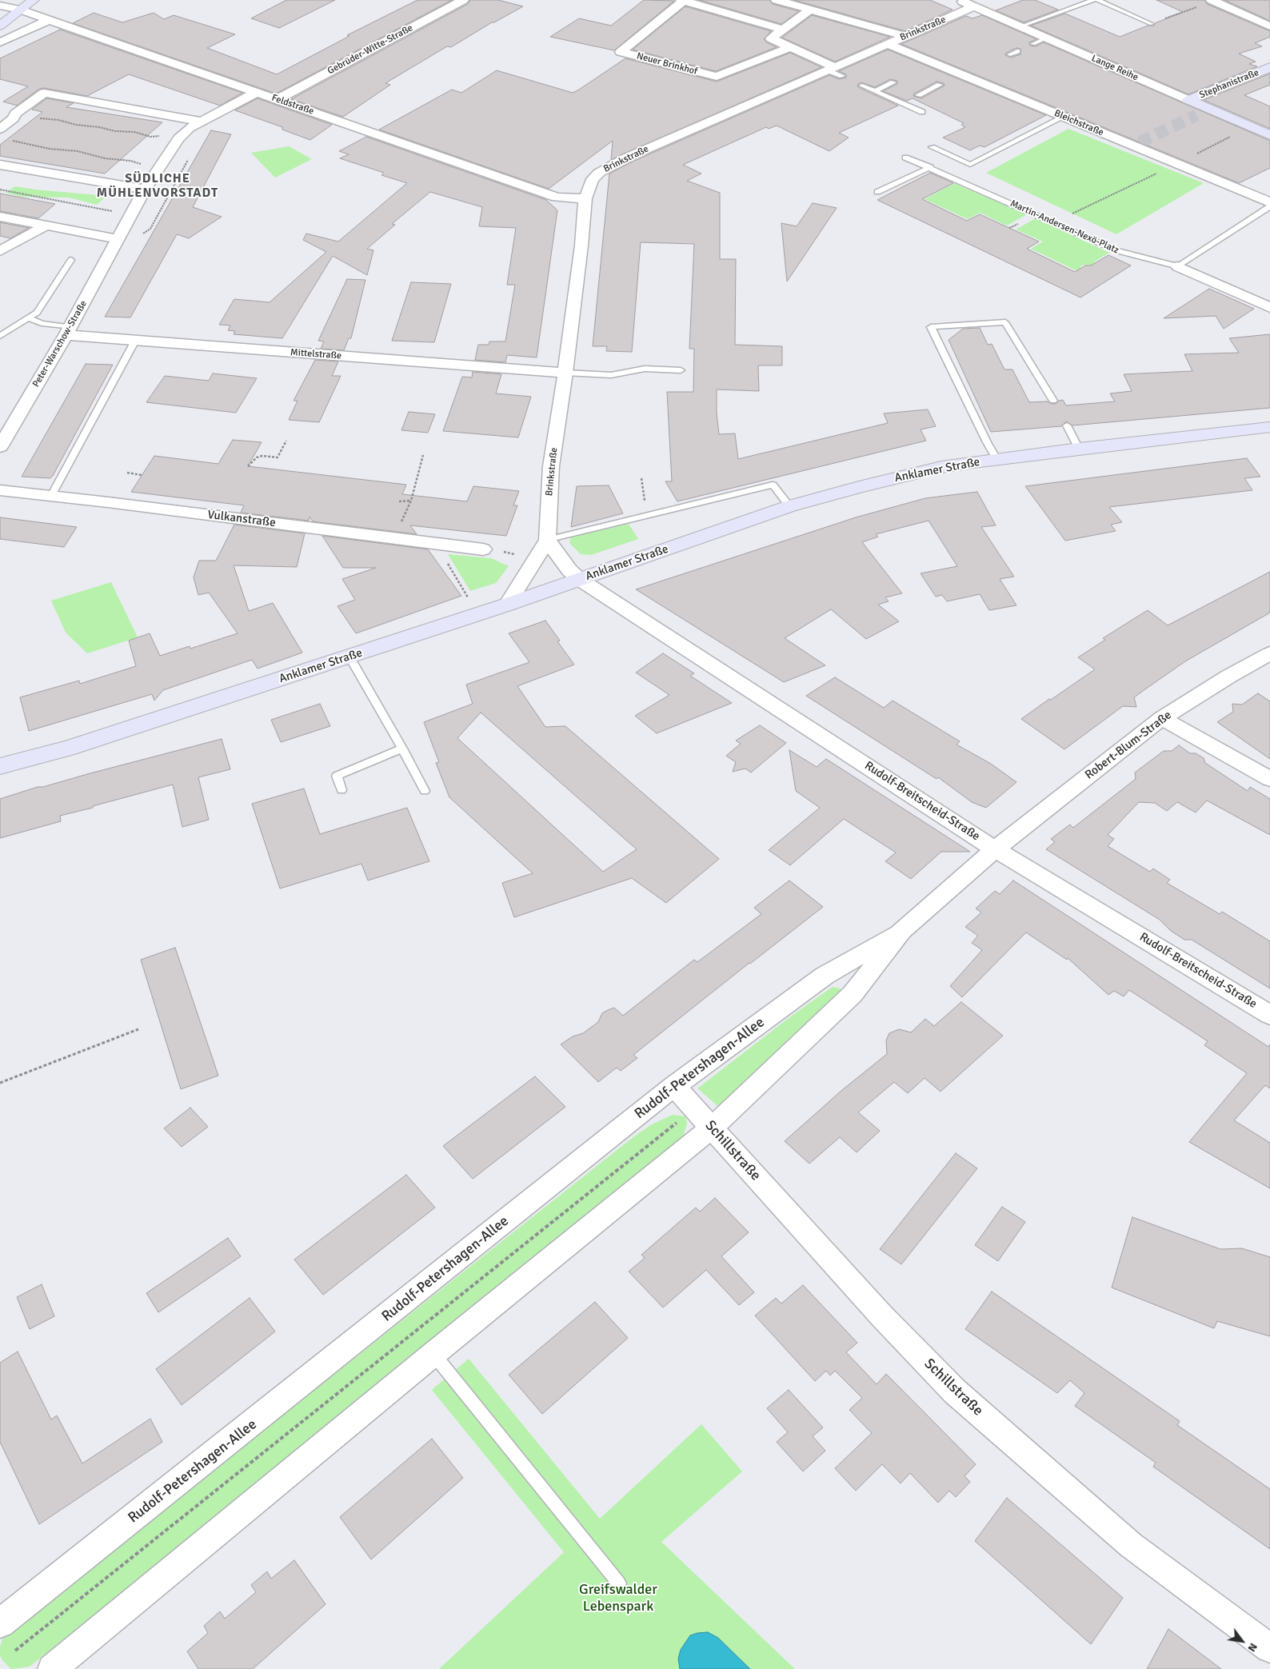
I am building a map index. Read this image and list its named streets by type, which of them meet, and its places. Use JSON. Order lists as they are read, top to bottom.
{
  "streets": {
    "main road": ["Lange Reihe", "Stephanistraße", "Anklamer Straße"],
    "street": [
      "Brinkstraße",
      "Gebrüder-Witte-Straße",
      "Neuer Brinkhof",
      "Feldstraße",
      "Bleichstraße",
      "Martin-Andersen-Nexö-Platz",
      "Peter-Warschow-Straße",
      "Mittelstraße",
      "Vulkanstraße",
      "Robert-Blum-Straße",
      "Rudolf-Breitscheid-Straße",
      "Rudolf-Petershagen-Allee",
      "Schillstraße"
    ]
  },
  "crossings": [
    ["Brinkstraße", "Lange Reihe"],
    ["Brinkstraße", "Feldstraße"],
    ["Brinkstraße", "Bleichstraße"],
    ["Brinkstraße", "Mittelstraße"],
    ["Brinkstraße", "Anklamer Straße"],
    ["Gebrüder-Witte-Straße", "Feldstraße"],
    ["Lange Reihe", "Stephanistraße"],
    ["Feldstraße", "Peter-Warschow-Straße"],
    ["Peter-Warschow-Straße", "Mittelstraße"],
    ["Anklamer Straße", "Rudolf-Breitscheid-Straße"],
    ["Robert-Blum-Straße", "Rudolf-Breitscheid-Straße"],
    ["Robert-Blum-Straße", "Rudolf-Petershagen-Allee"],
    ["Rudolf-Breitscheid-Straße", "Rudolf-Petershagen-Allee"],
    ["Rudolf-Petershagen-Allee", "Schillstraße"]
  ],
  "districts": ["SÜDLICHE MÜHLENVORSTADT"],
  "parks": ["Greifswalder Lebenspark"],
  "north": "bottom right"
}
